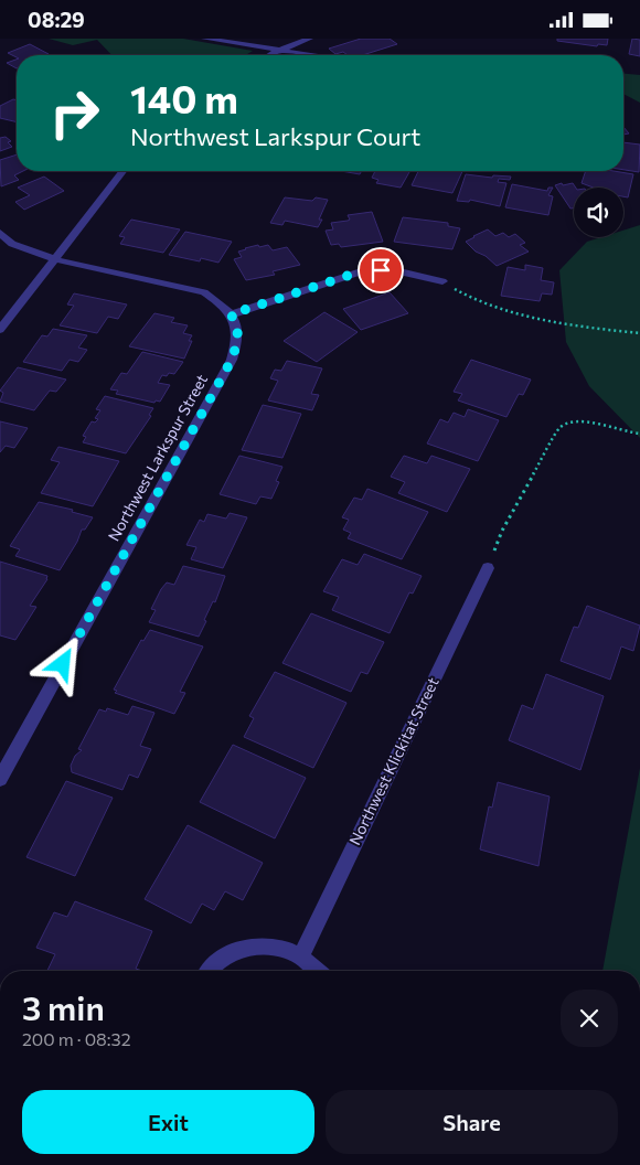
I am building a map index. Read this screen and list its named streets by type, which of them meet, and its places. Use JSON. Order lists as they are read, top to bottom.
{
  "streets": {
    "street": ["Northwest Larkspur Street", "Northwest Klickitat Street"]
  },
  "page": {
    "status": "08:29",
    "turn": ["140 m", "Northwest Larkspur Court"],
    "heading": ["3 min", "200 m · 08:32"],
    "buttons": ["Exit", "Share"]
  }
}
